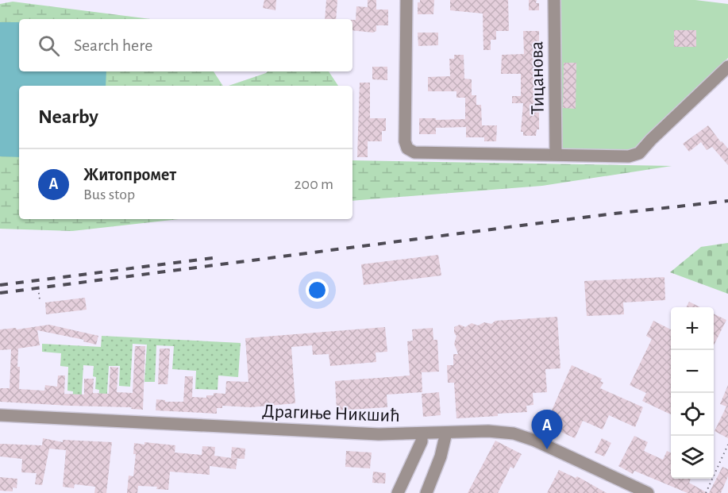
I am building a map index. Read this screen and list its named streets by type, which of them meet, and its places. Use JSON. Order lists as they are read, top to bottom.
{
  "streets": {
    "street": ["Тицанова", "Драгиње Никшић"]
  },
  "page": {
    "search": "Search here",
    "heading": "Nearby",
    "list": [
      {
        "mark": "A",
        "name": "Житопромет",
        "note": "Bus stop",
        "value": "200 m"
      }
    ],
    "map_buttons": ["+", "−"],
    "pins": "A"
  }
}
